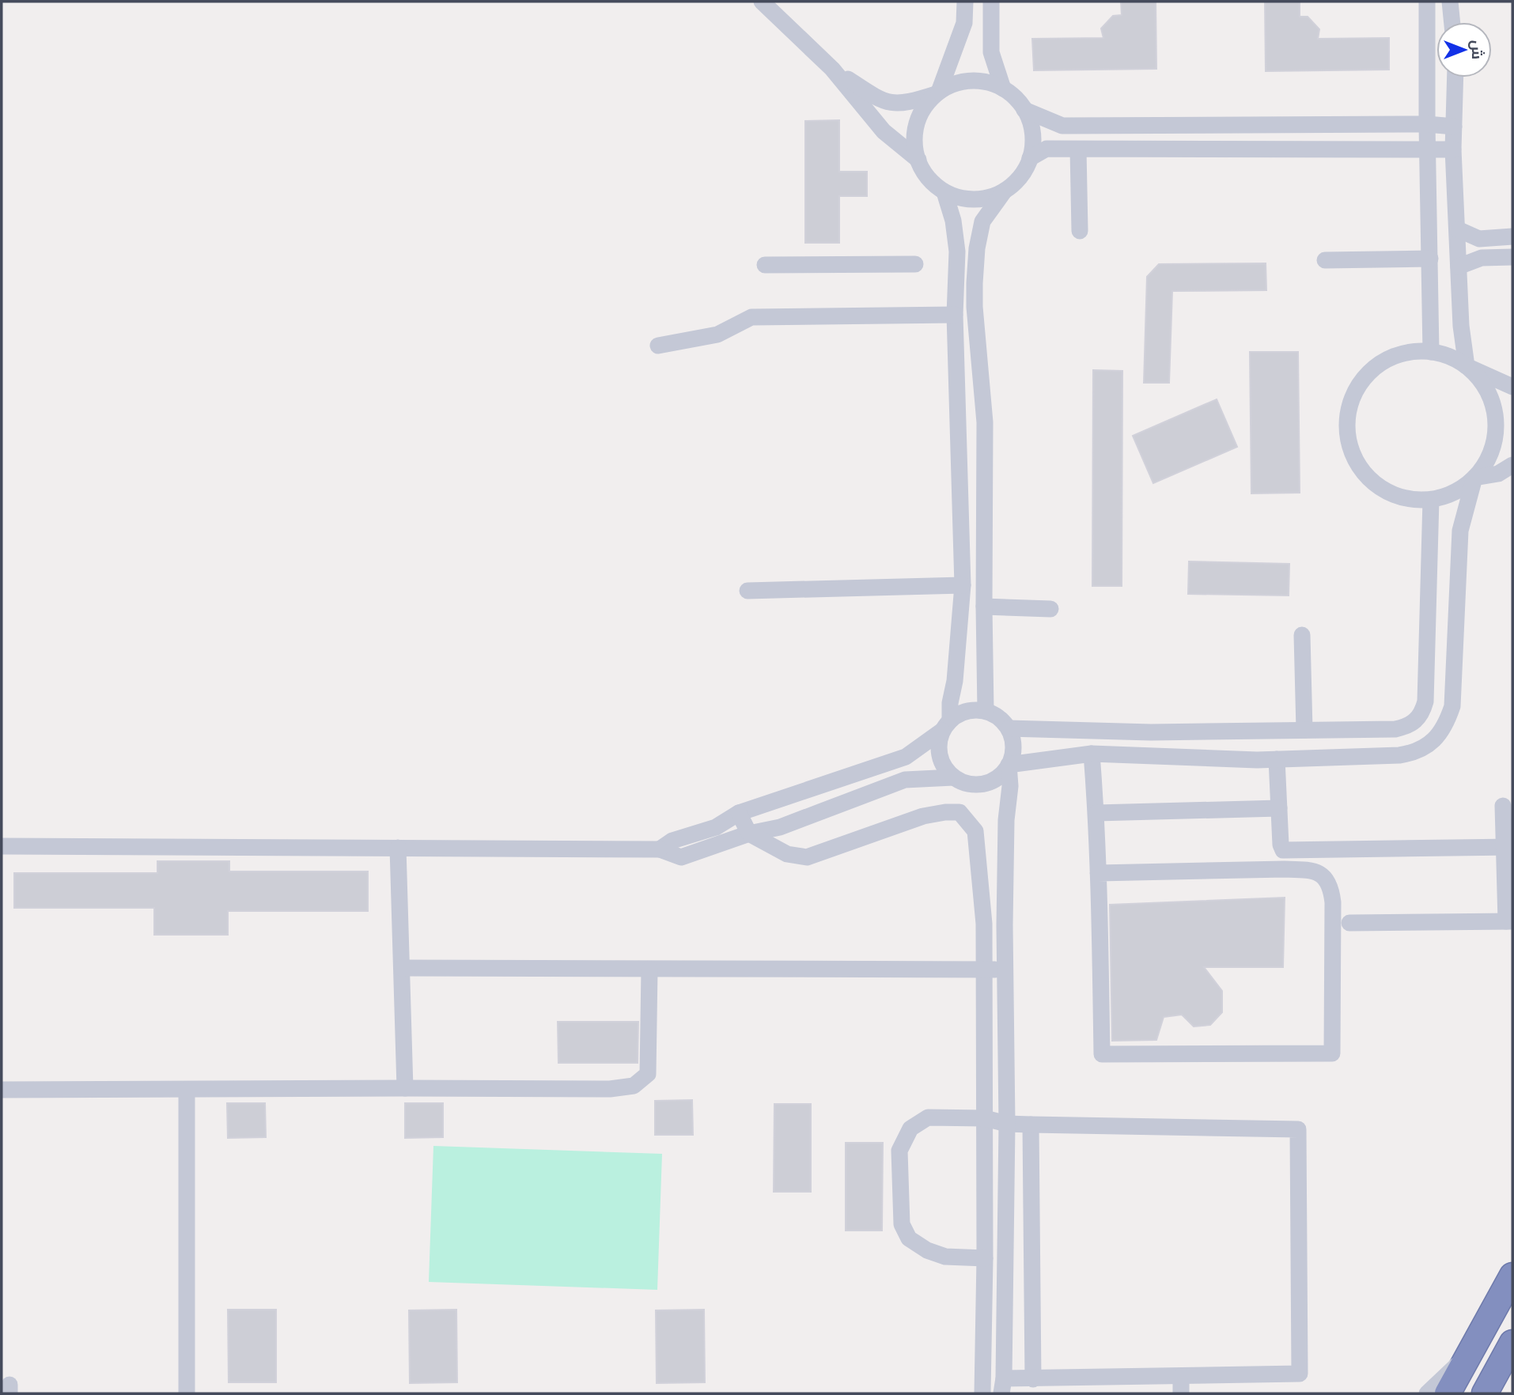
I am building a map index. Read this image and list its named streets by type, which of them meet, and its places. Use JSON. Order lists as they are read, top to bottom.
{
  "north": "right"
}
